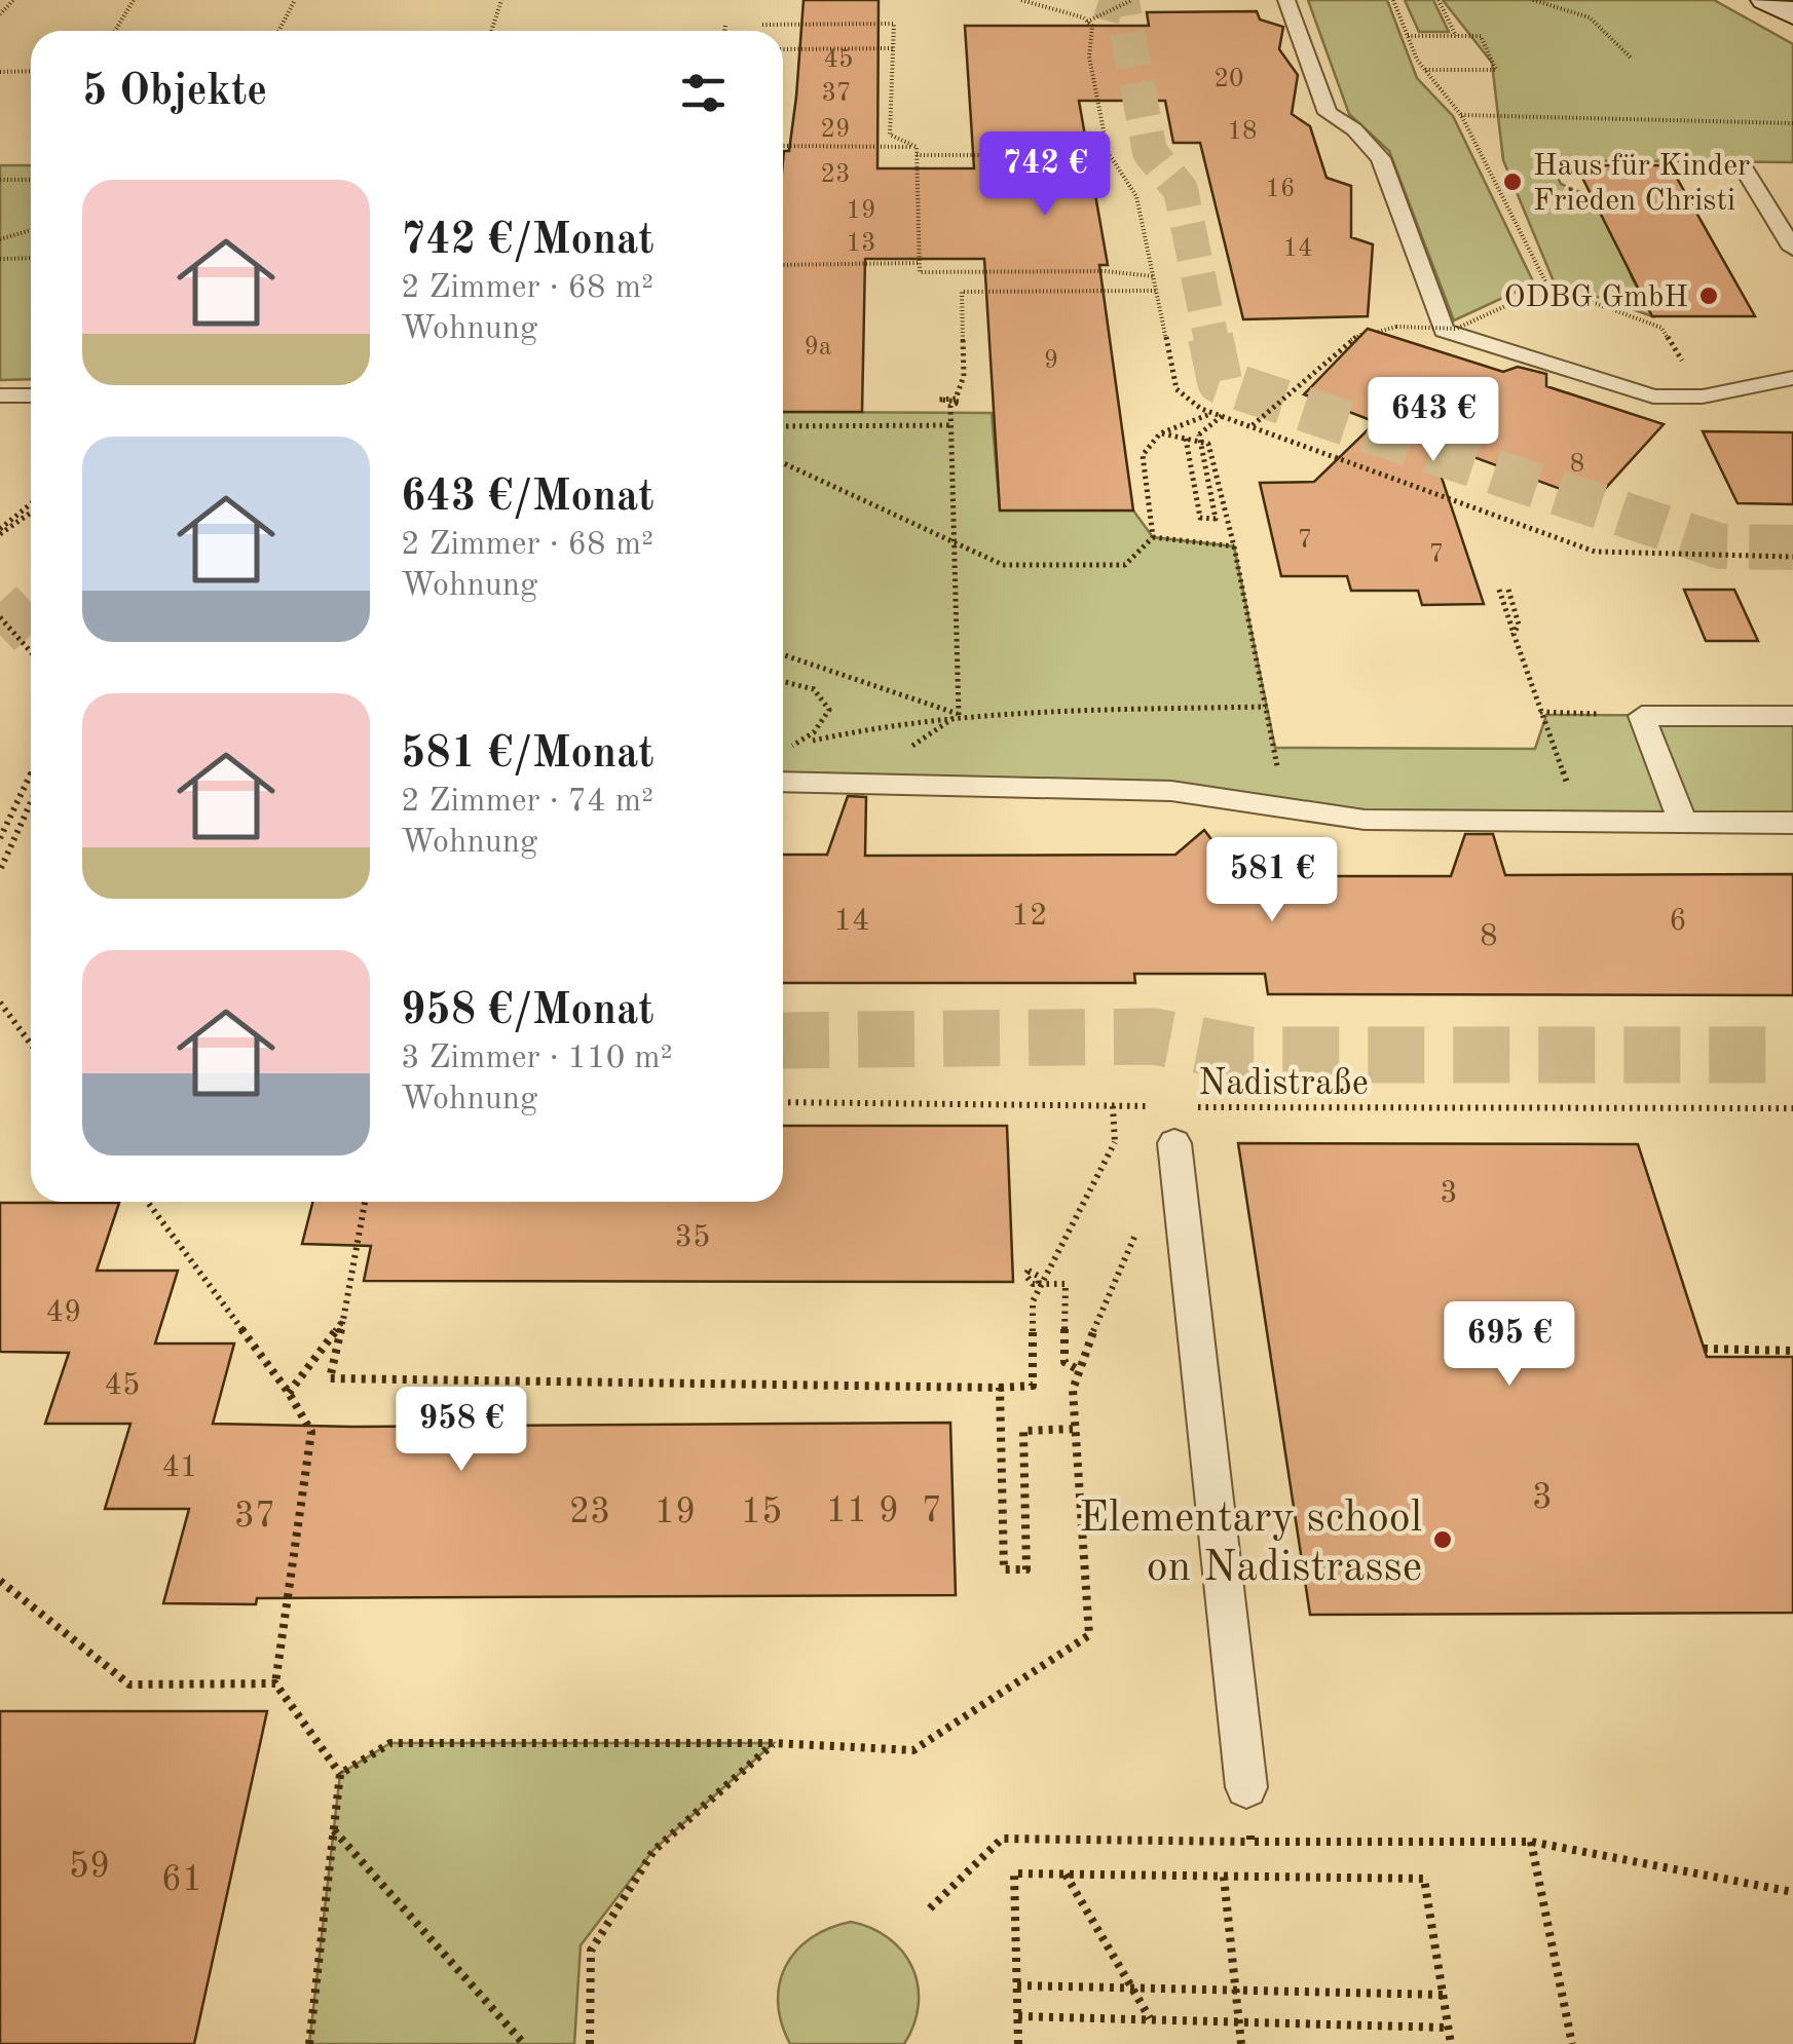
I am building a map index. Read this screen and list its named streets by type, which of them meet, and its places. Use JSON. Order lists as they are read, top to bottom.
{
  "streets": {
    "path": ["Nadistraße"]
  },
  "places": ["Haus für Kinder Frieden Christi", "ODBG GmbH", "Elementary school on Nadistrasse"],
  "house_numbers": [
    "45",
    "20",
    "37",
    "29",
    "18",
    "23",
    "16",
    "19",
    "13",
    "14",
    "9a",
    "9",
    "8",
    "7",
    "7",
    "12",
    "14",
    "6",
    "8",
    "3",
    "35",
    "49",
    "45",
    "41",
    "3",
    "11",
    "9",
    "7",
    "23",
    "19",
    "15",
    "37",
    "59",
    "61"
  ],
  "page": {
    "heading": "5 Objekte",
    "price": [
      "742 €",
      "643 €",
      "581 €",
      "695 €",
      "958 €"
    ],
    "list": [
      {
        "name": "742 €/Monat",
        "note": "2 Zimmer · 68 m² · Wohnung"
      },
      {
        "name": "643 €/Monat",
        "note": "2 Zimmer · 68 m² · Wohnung"
      },
      {
        "name": "581 €/Monat",
        "note": "2 Zimmer · 74 m² · Wohnung"
      },
      {
        "name": "958 €/Monat",
        "note": "3 Zimmer · 110 m² · Wohnung"
      }
    ]
  }
}
